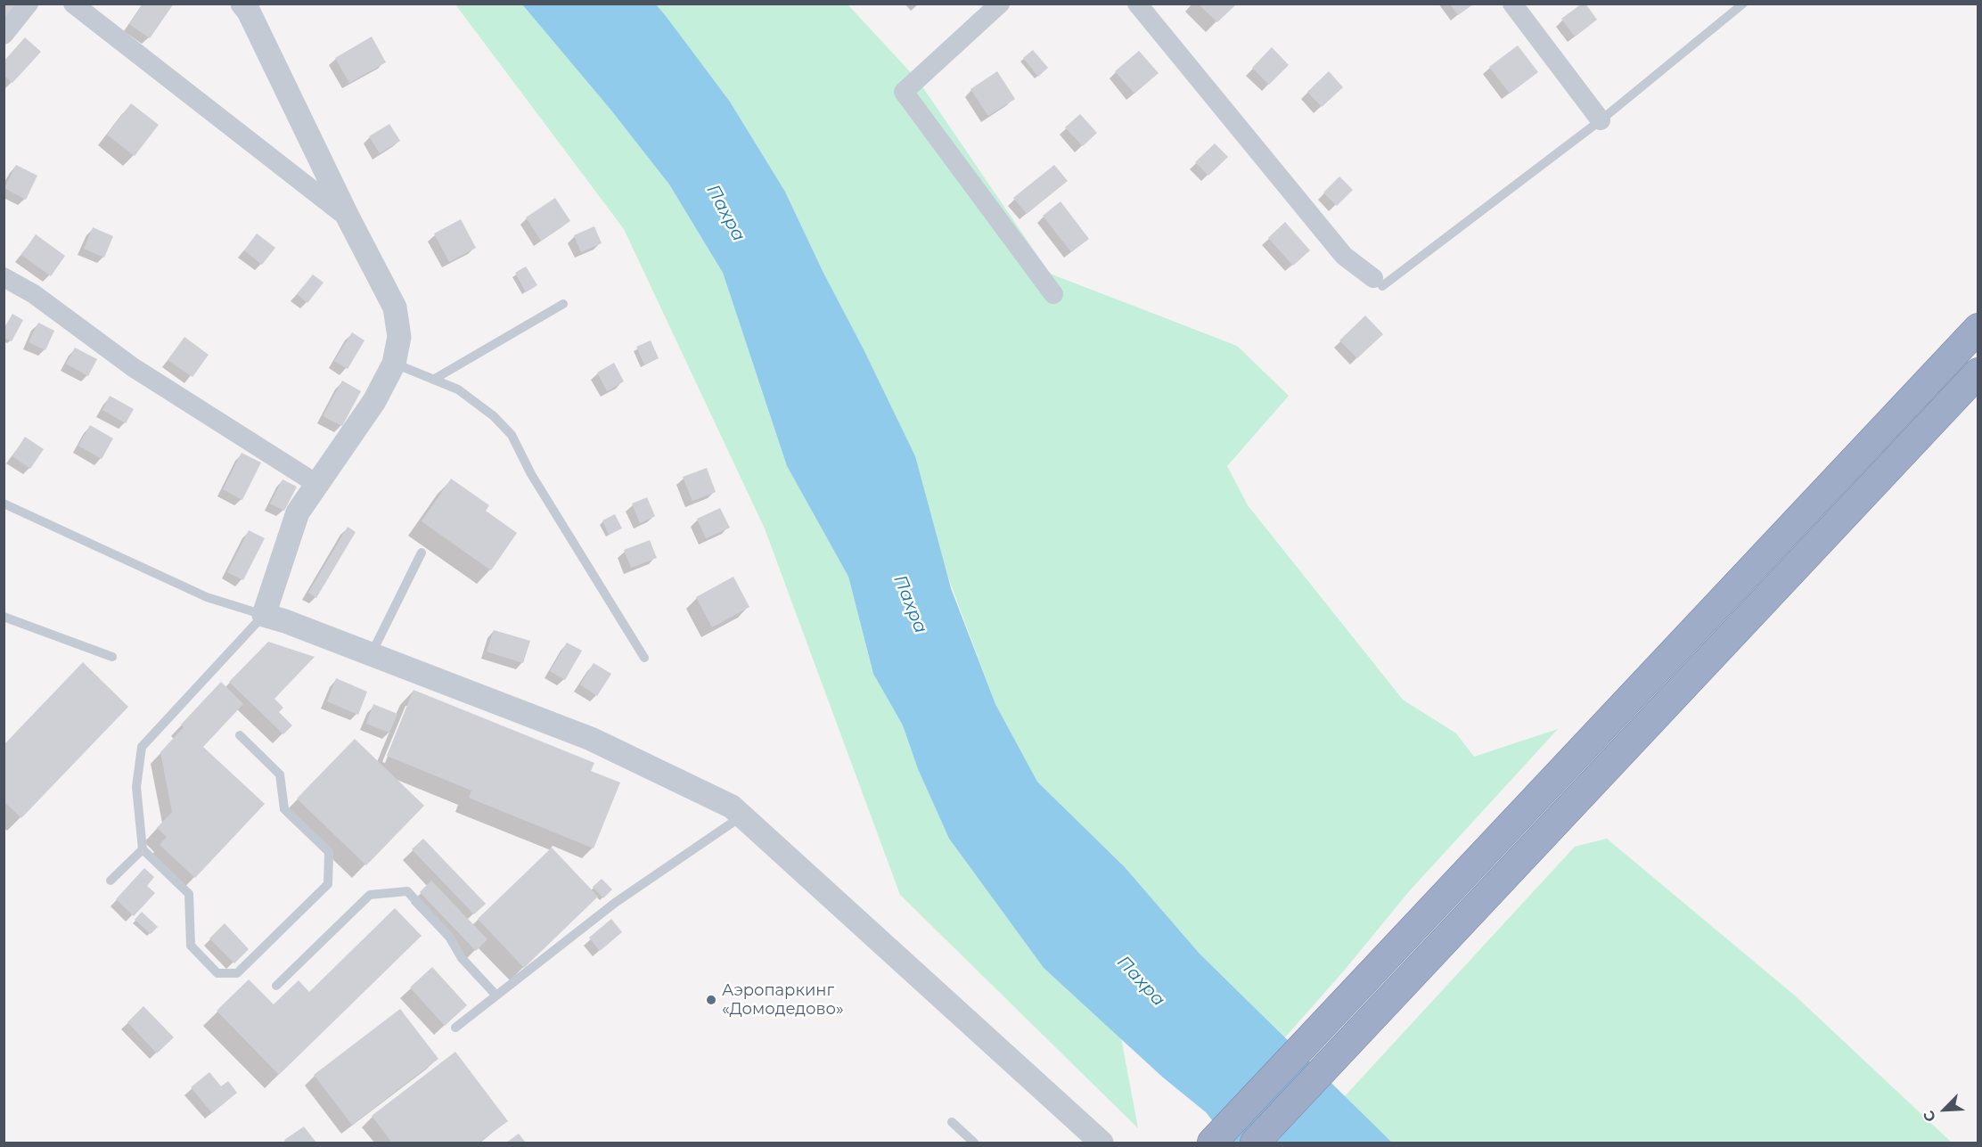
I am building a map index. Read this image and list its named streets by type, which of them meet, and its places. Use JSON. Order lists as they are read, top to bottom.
{
  "water": ["Пахра"],
  "places": ["Аэропаркинг «Домодедово»"],
  "north": "bottom left"
}
